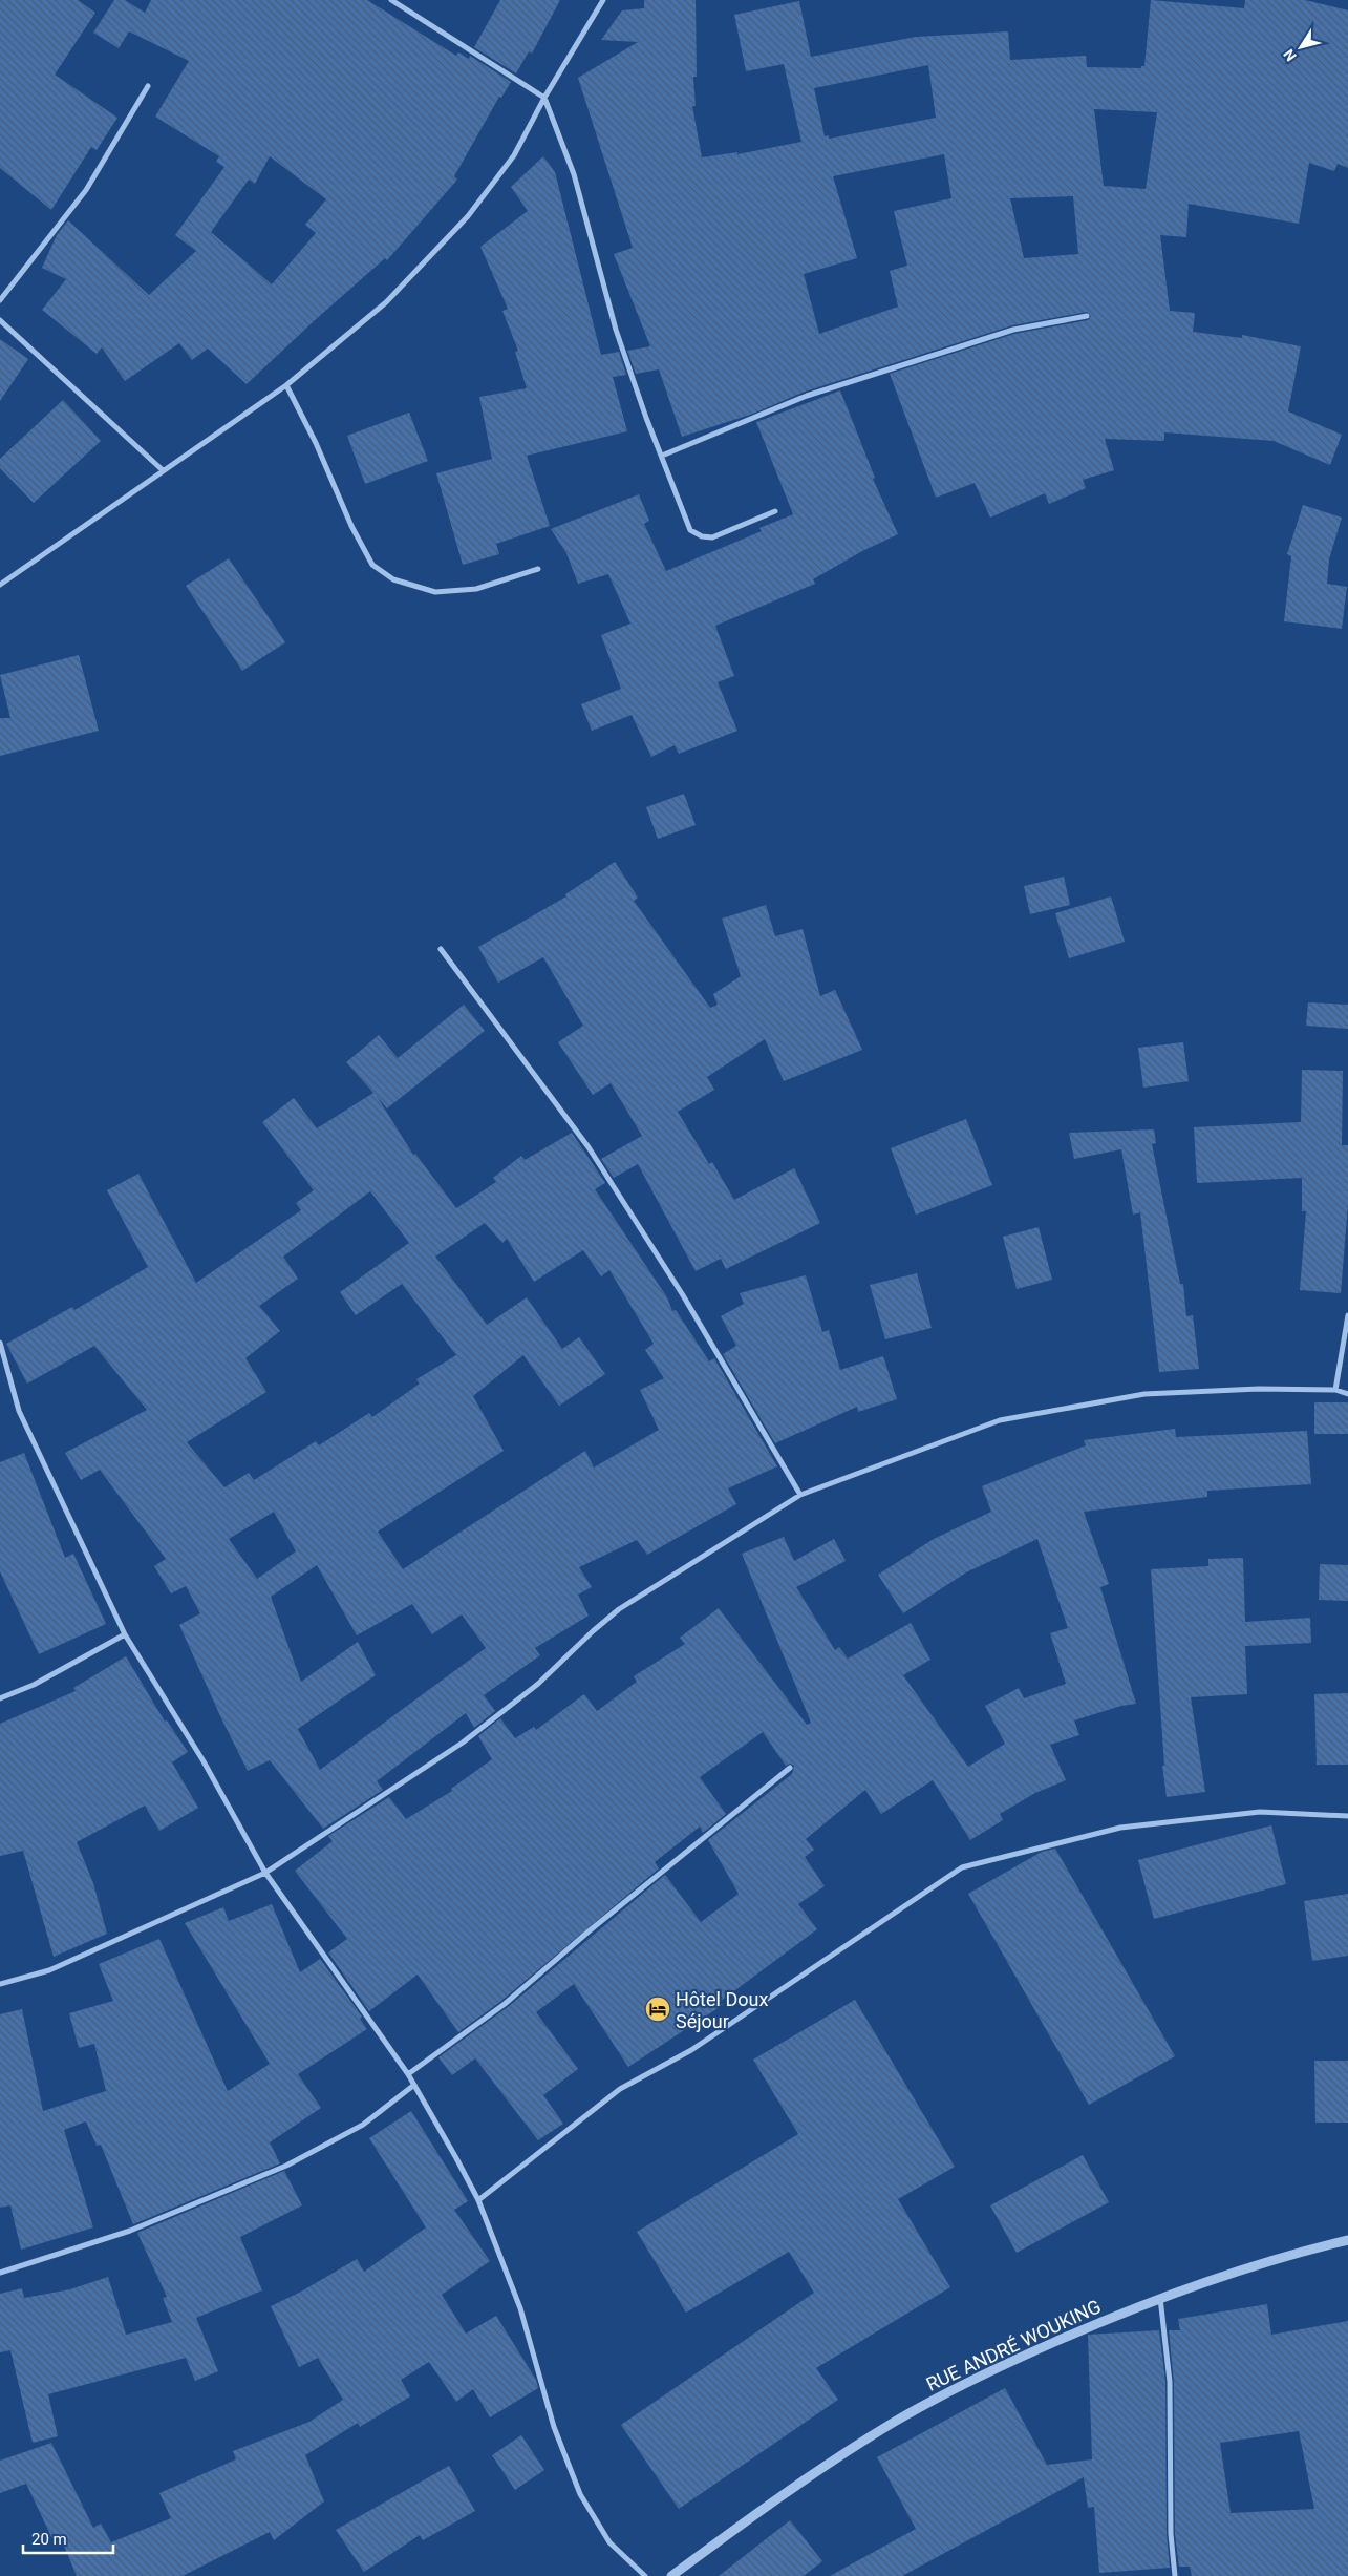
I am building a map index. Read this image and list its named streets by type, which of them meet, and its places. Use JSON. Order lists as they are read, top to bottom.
{
  "streets": {
    "street": ["RUE ANDRÉ WOUKING"]
  },
  "places": {
    "hotel": ["Hôtel Doux Séjour"]
  },
  "scale_bar": "20 m",
  "north": "bottom left"
}
